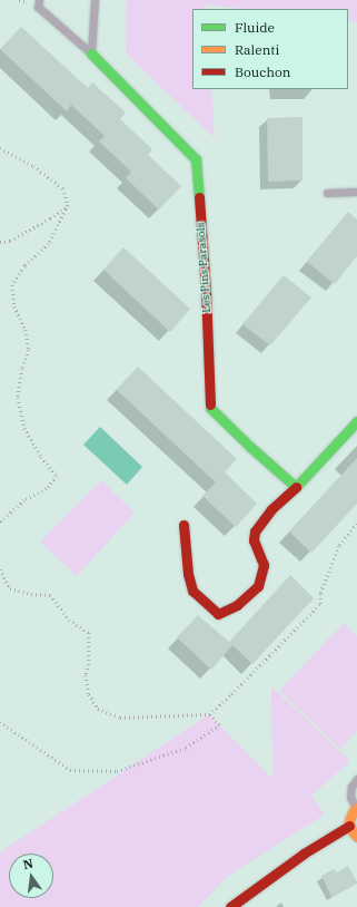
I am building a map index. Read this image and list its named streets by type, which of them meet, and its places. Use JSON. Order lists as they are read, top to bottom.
{
  "streets": {
    "street": ["Les Pins Parasols"]
  },
  "legend": ["Fluide", "Ralenti", "Bouchon"],
  "north": "top"
}
